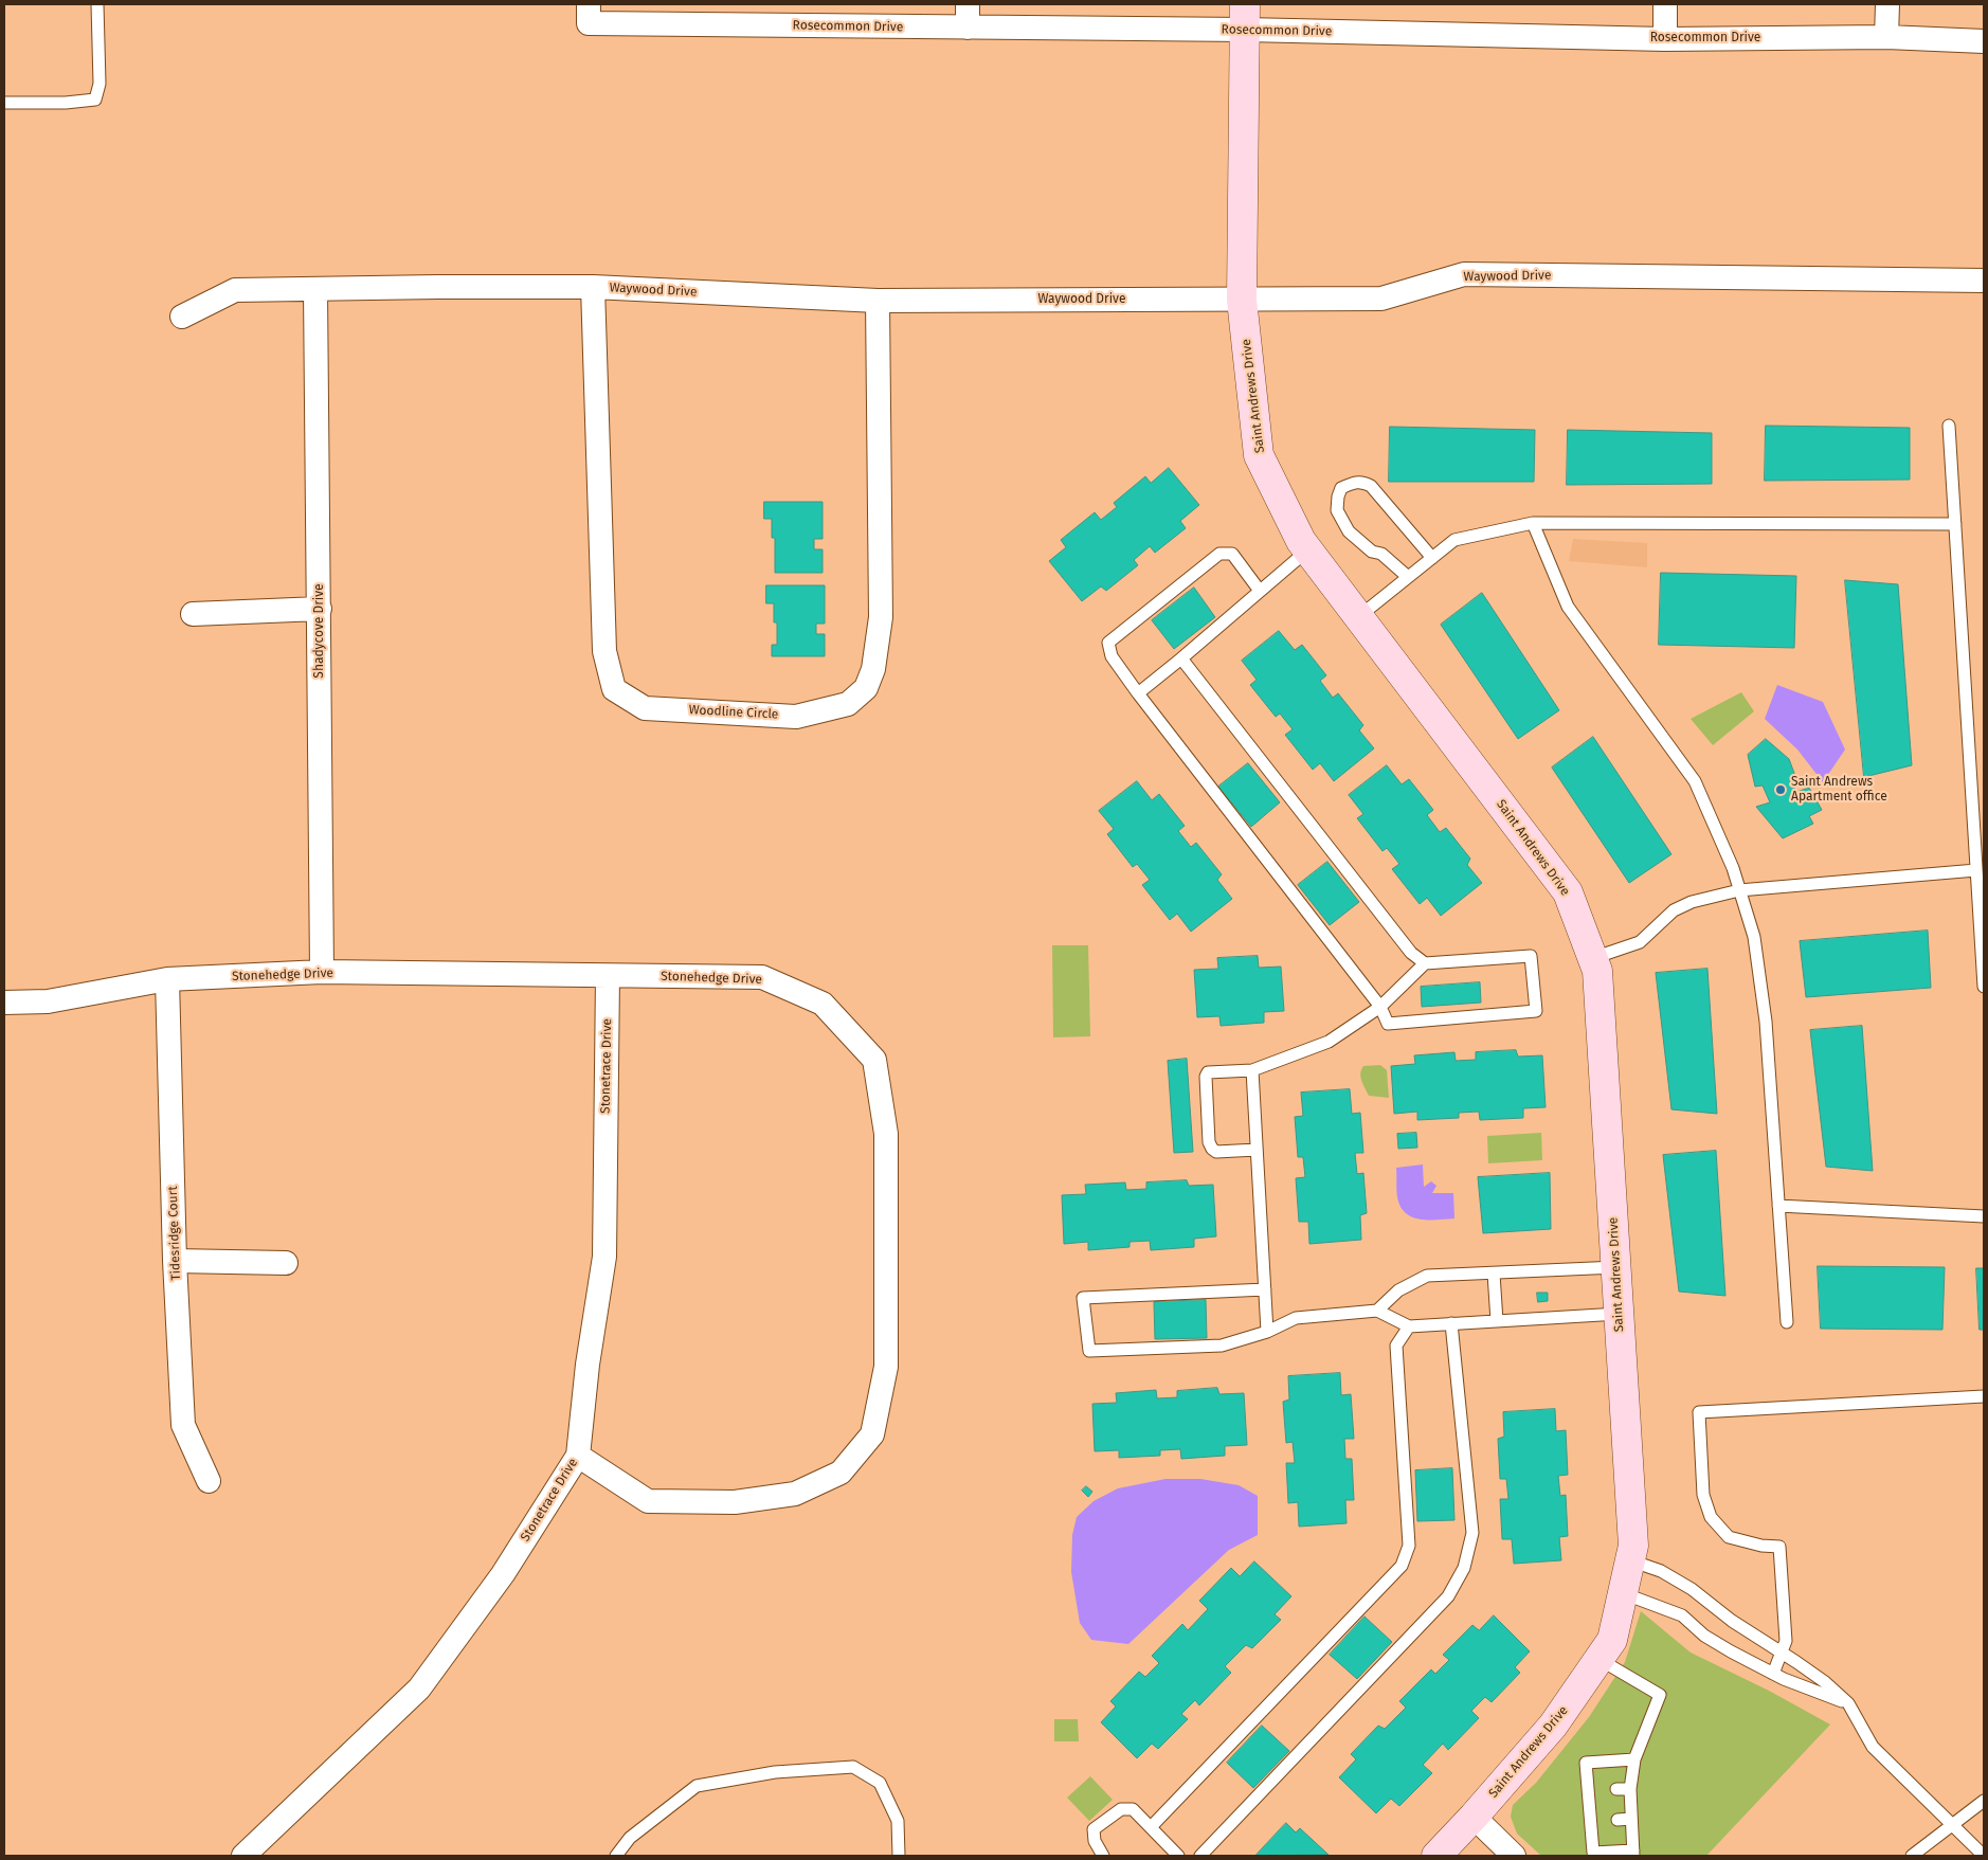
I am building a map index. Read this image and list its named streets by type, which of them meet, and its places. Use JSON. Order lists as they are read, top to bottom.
{
  "streets": {
    "street": [
      "Rosecommon Drive",
      "Waywood Drive",
      "Saint Andrews Drive",
      "Shadycove Drive",
      "Woodline Circle",
      "Stonehedge Drive",
      "Stonetrace Drive",
      "Tidesridge Court"
    ]
  },
  "crossings": [
    ["Rosecommon Drive", "Saint Andrews Drive"],
    ["Waywood Drive", "Saint Andrews Drive"],
    ["Waywood Drive", "Shadycove Drive"],
    ["Waywood Drive", "Woodline Circle"],
    ["Shadycove Drive", "Stonehedge Drive"],
    ["Stonehedge Drive", "Stonetrace Drive"],
    ["Stonehedge Drive", "Tidesridge Court"]
  ],
  "places": ["Saint Andrews Apartment office"]
}
